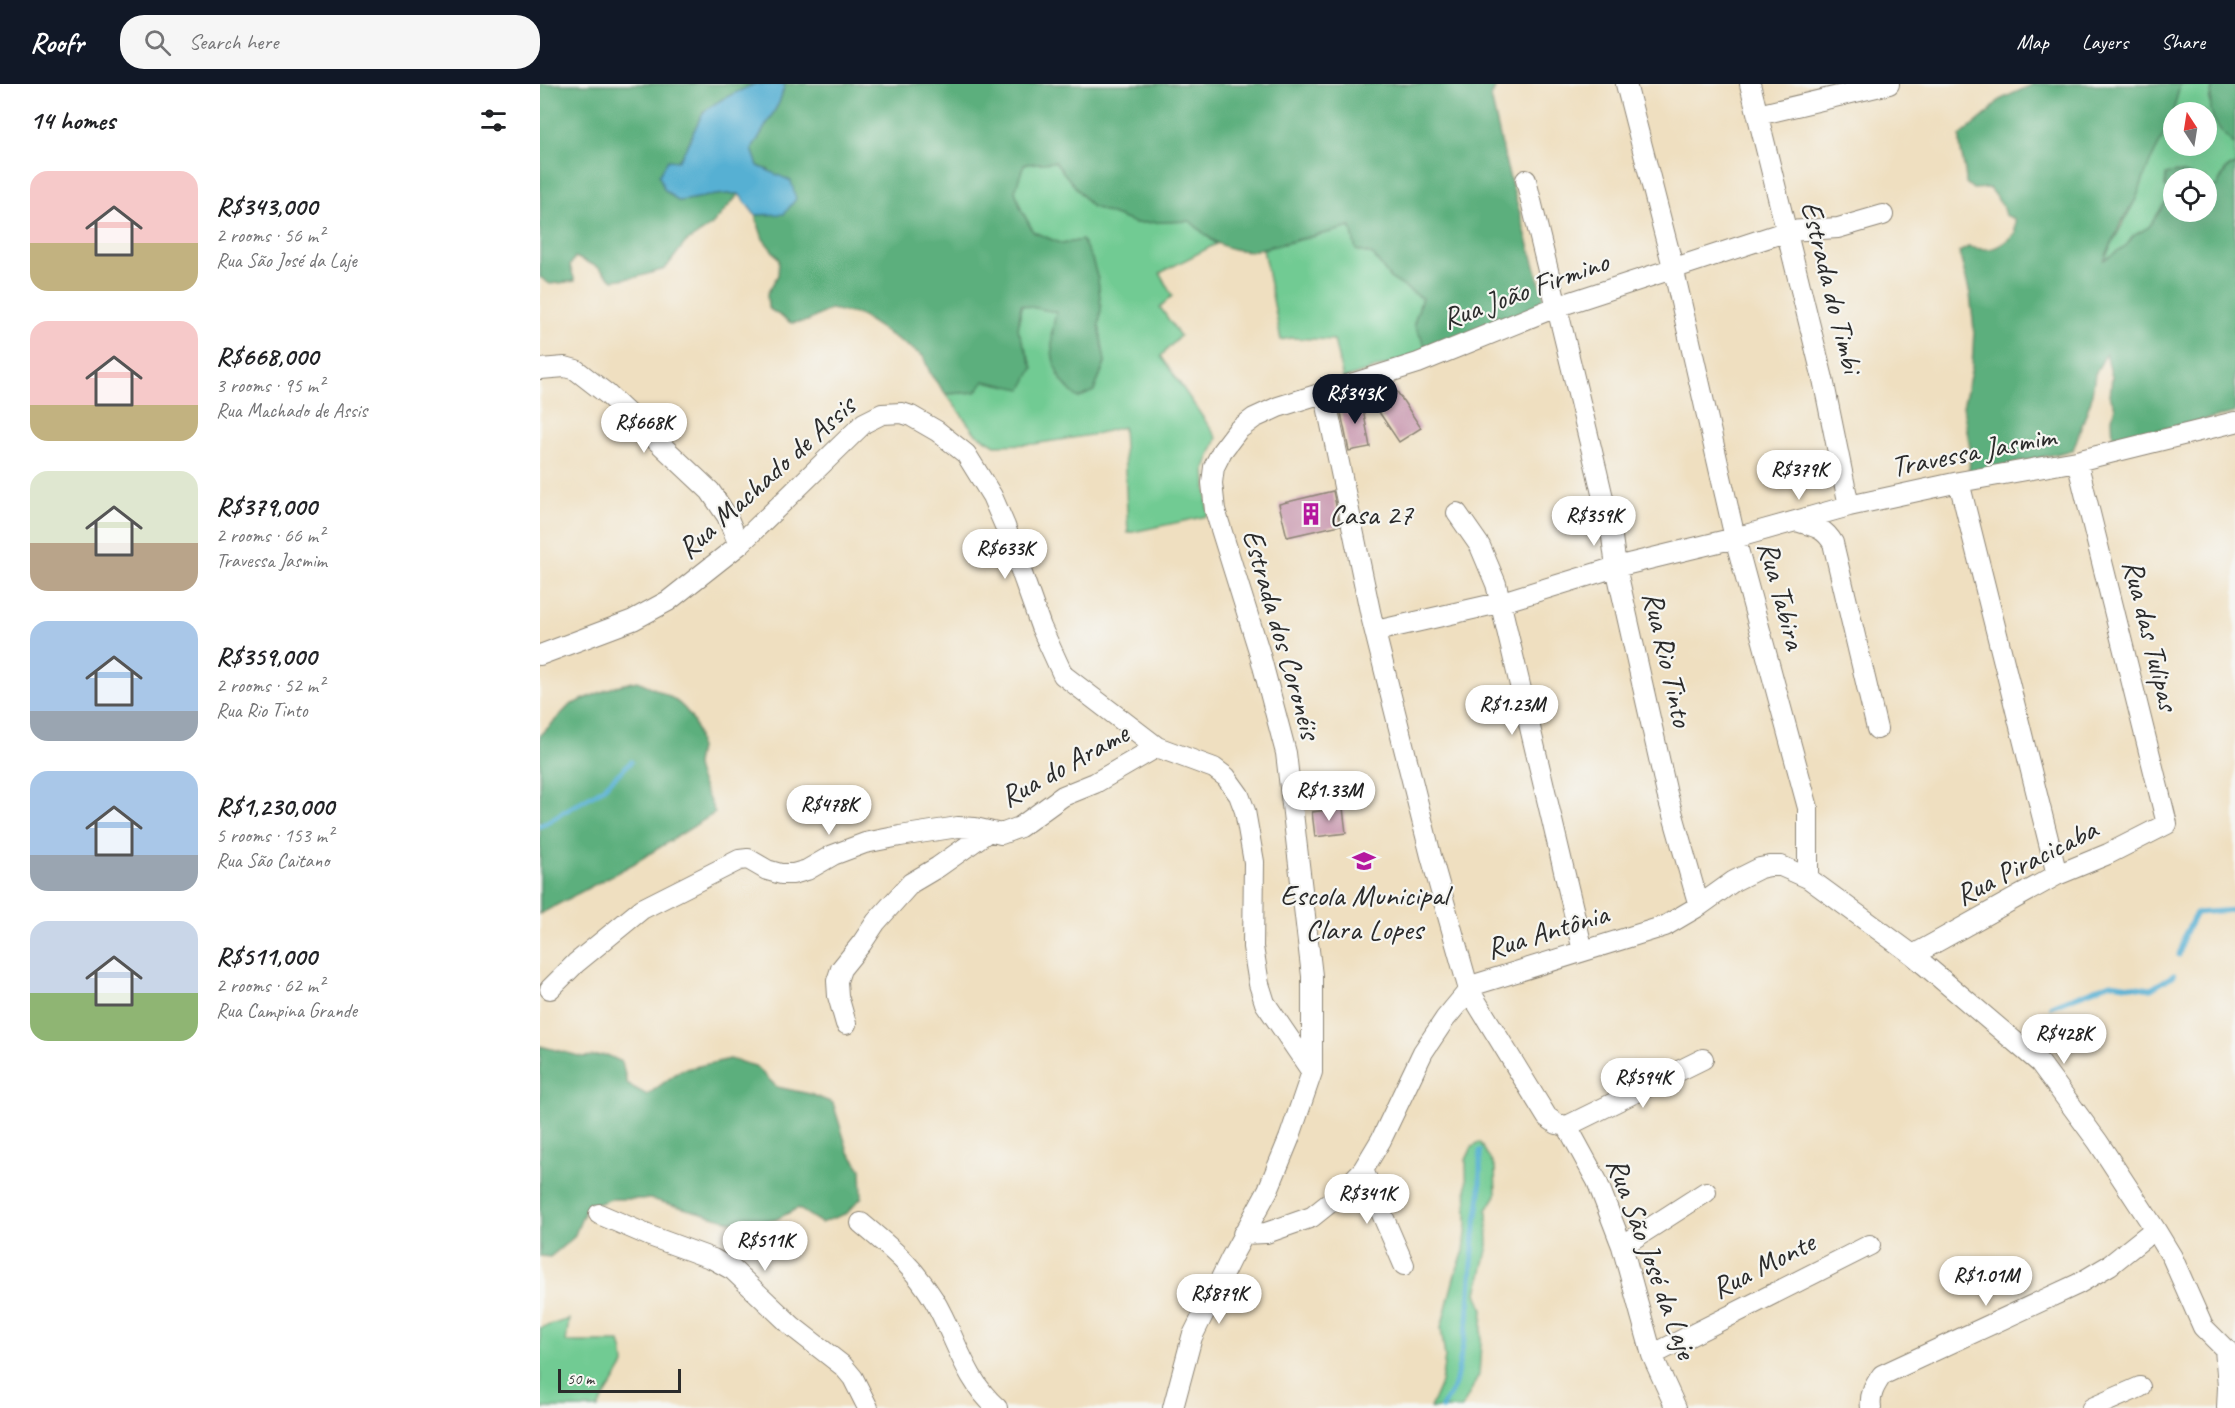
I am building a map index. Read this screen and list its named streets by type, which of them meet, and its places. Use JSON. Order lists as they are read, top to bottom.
{
  "streets": {
    "street": [
      "Estrada do Timbi",
      "Rua João Firmino",
      "Travessa Jasmim",
      "Rua Machado de Assis",
      "Rua Tabira",
      "Estrada dos Coronéis",
      "Rua das Tulipas",
      "Rua Rio Tinto",
      "Rua do Arame",
      "Rua Piracicaba",
      "Rua Antônia",
      "Rua São José da Laje",
      "Rua Monte"
    ]
  },
  "crossings": [
    ["Estrada do Timbi", "Rua João Firmino"],
    ["Estrada do Timbi", "Travessa Jasmim"],
    ["Rua João Firmino", "Rua Tabira"],
    ["Rua João Firmino", "Estrada dos Coronéis"],
    ["Rua João Firmino", "Rua Rio Tinto"],
    ["Rua João Firmino", "Rua São José da Laje"],
    ["Travessa Jasmim", "Rua Tabira"],
    ["Travessa Jasmim", "Rua das Tulipas"],
    ["Travessa Jasmim", "Rua Rio Tinto"],
    ["Travessa Jasmim", "Rua São José da Laje"],
    ["Rua Machado de Assis", "Estrada dos Coronéis"],
    ["Rua Machado de Assis", "Rua do Arame"],
    ["Rua Tabira", "Rua Antônia"],
    ["Estrada dos Coronéis", "Rua Antônia"],
    ["Rua das Tulipas", "Rua Piracicaba"],
    ["Rua Rio Tinto", "Rua Antônia"],
    ["Rua Piracicaba", "Rua Antônia"],
    ["Rua Antônia", "Rua São José da Laje"],
    ["Rua São José da Laje", "Rua Monte"]
  ],
  "places": {
    "building": ["Casa 27"],
    "school or university": ["Escola Municipal Clara Lopes"]
  },
  "scale_bar": "50 m",
  "north": "top",
  "page": {
    "header": "Roofr",
    "search": "Search here",
    "nav": ["Map", "Layers", "Share"],
    "heading": "14 homes",
    "list": [
      {
        "name": "R$343,000",
        "note": "2 rooms · 56 m² · Rua São José da Laje"
      },
      {
        "name": "R$668,000",
        "note": "3 rooms · 95 m² · Rua Machado de Assis"
      },
      {
        "name": "R$379,000",
        "note": "2 rooms · 66 m² · Travessa Jasmim"
      },
      {
        "name": "R$359,000",
        "note": "2 rooms · 52 m² · Rua Rio Tinto"
      },
      {
        "name": "R$1,230,000",
        "note": "5 rooms · 153 m² · Rua São Caitano"
      },
      {
        "name": "R$511,000",
        "note": "2 rooms · 62 m² · Rua Campina Grande"
      }
    ],
    "price": [
      "R$343K",
      "R$668K",
      "R$379K",
      "R$359K",
      "R$633K",
      "R$1.23M",
      "R$1.33M",
      "R$478K",
      "R$428K",
      "R$594K",
      "R$341K",
      "R$511K",
      "R$1.01M",
      "R$879K"
    ],
    "scale": "50 m"
  }
}
